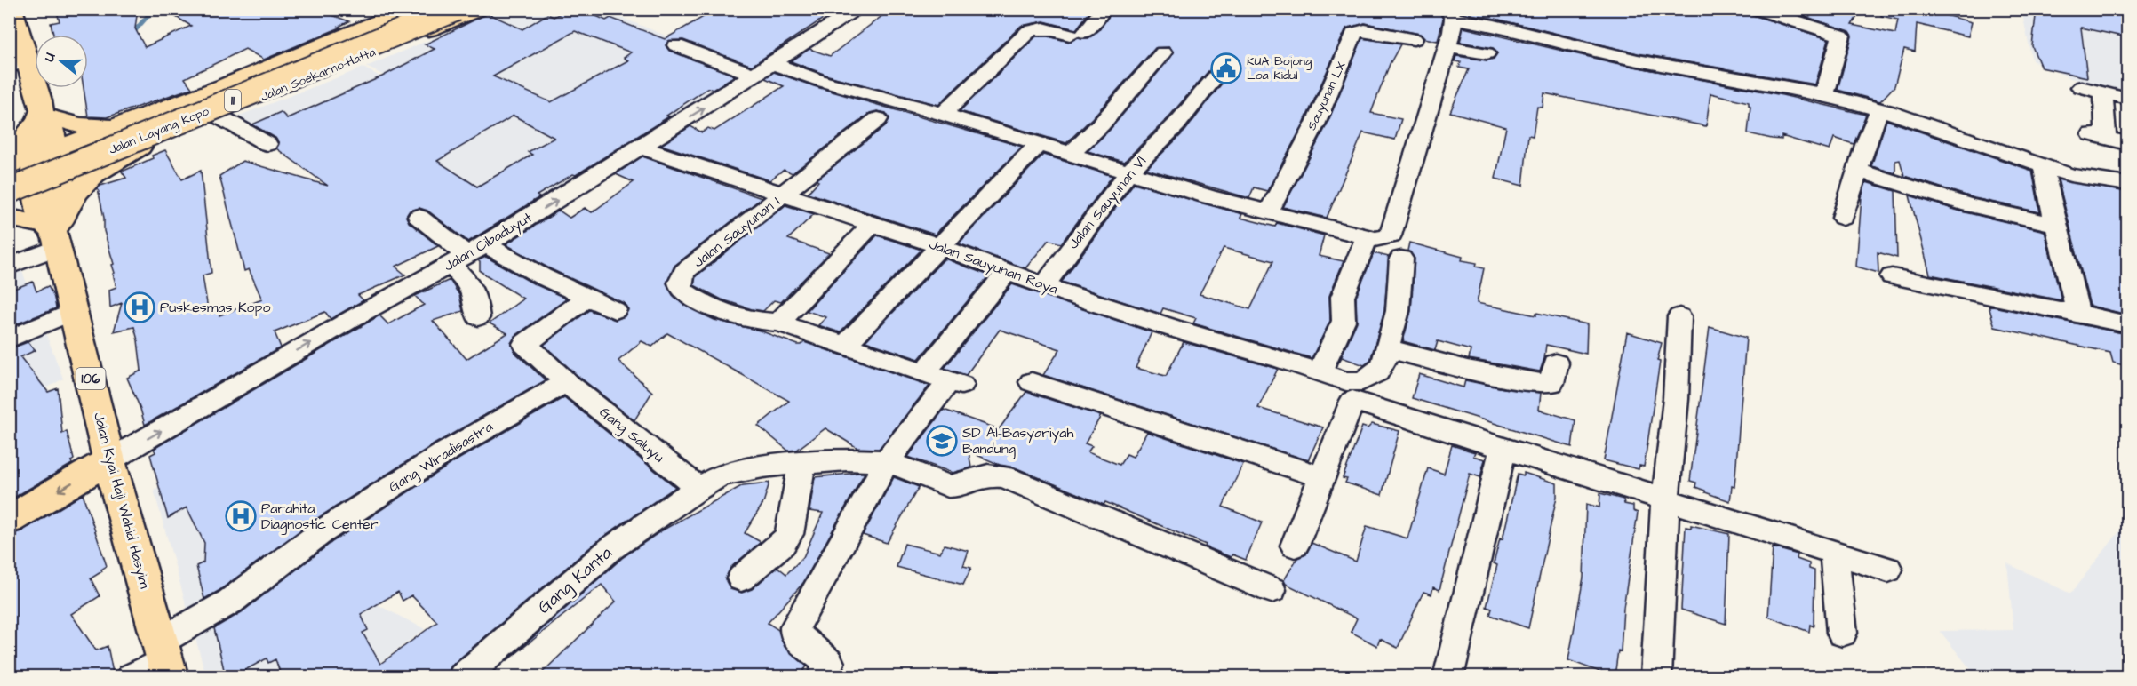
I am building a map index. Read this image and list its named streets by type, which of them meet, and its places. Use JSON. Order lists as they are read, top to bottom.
{
  "streets": {
    "main road": [
      "Jalan Soekarno-Hatta",
      "11",
      "Jalan Layang Kopo",
      "106",
      "Jalan Kyai Haji Wahid Hasyim"
    ],
    "street": [
      "Sauyunan LX",
      "Jalan Sauyunan Vl",
      "Jalan Sauyunan I",
      "Jalan Cibaduyut",
      "Jalan Sauyunan Raya",
      "Gang Saluyu",
      "Gang Wiradisastra",
      "Gang Kanta"
    ]
  },
  "crossings": [
    ["Jalan Soekarno-Hatta", "Jalan Kyai Haji Wahid Hasyim"],
    ["Jalan Sauyunan Vl", "Jalan Sauyunan Raya"],
    ["Jalan Sauyunan I", "Jalan Sauyunan Raya"],
    ["Jalan Cibaduyut", "Jalan Sauyunan Raya"],
    ["Jalan Cibaduyut", "Jalan Kyai Haji Wahid Hasyim"],
    ["Gang Saluyu", "Gang Wiradisastra"],
    ["Gang Saluyu", "Gang Kanta"],
    ["Gang Wiradisastra", "Jalan Kyai Haji Wahid Hasyim"]
  ],
  "one_way": ["Jalan Cibaduyut"],
  "places": {
    "public building": ["KUA Bojong Loa Kidul"],
    "hospital": ["Puskesmas Kopo", "Parahita Diagnostic Center"],
    "school or university": ["SD Al-Basyariyah Bandung"]
  },
  "north": "left"
}
